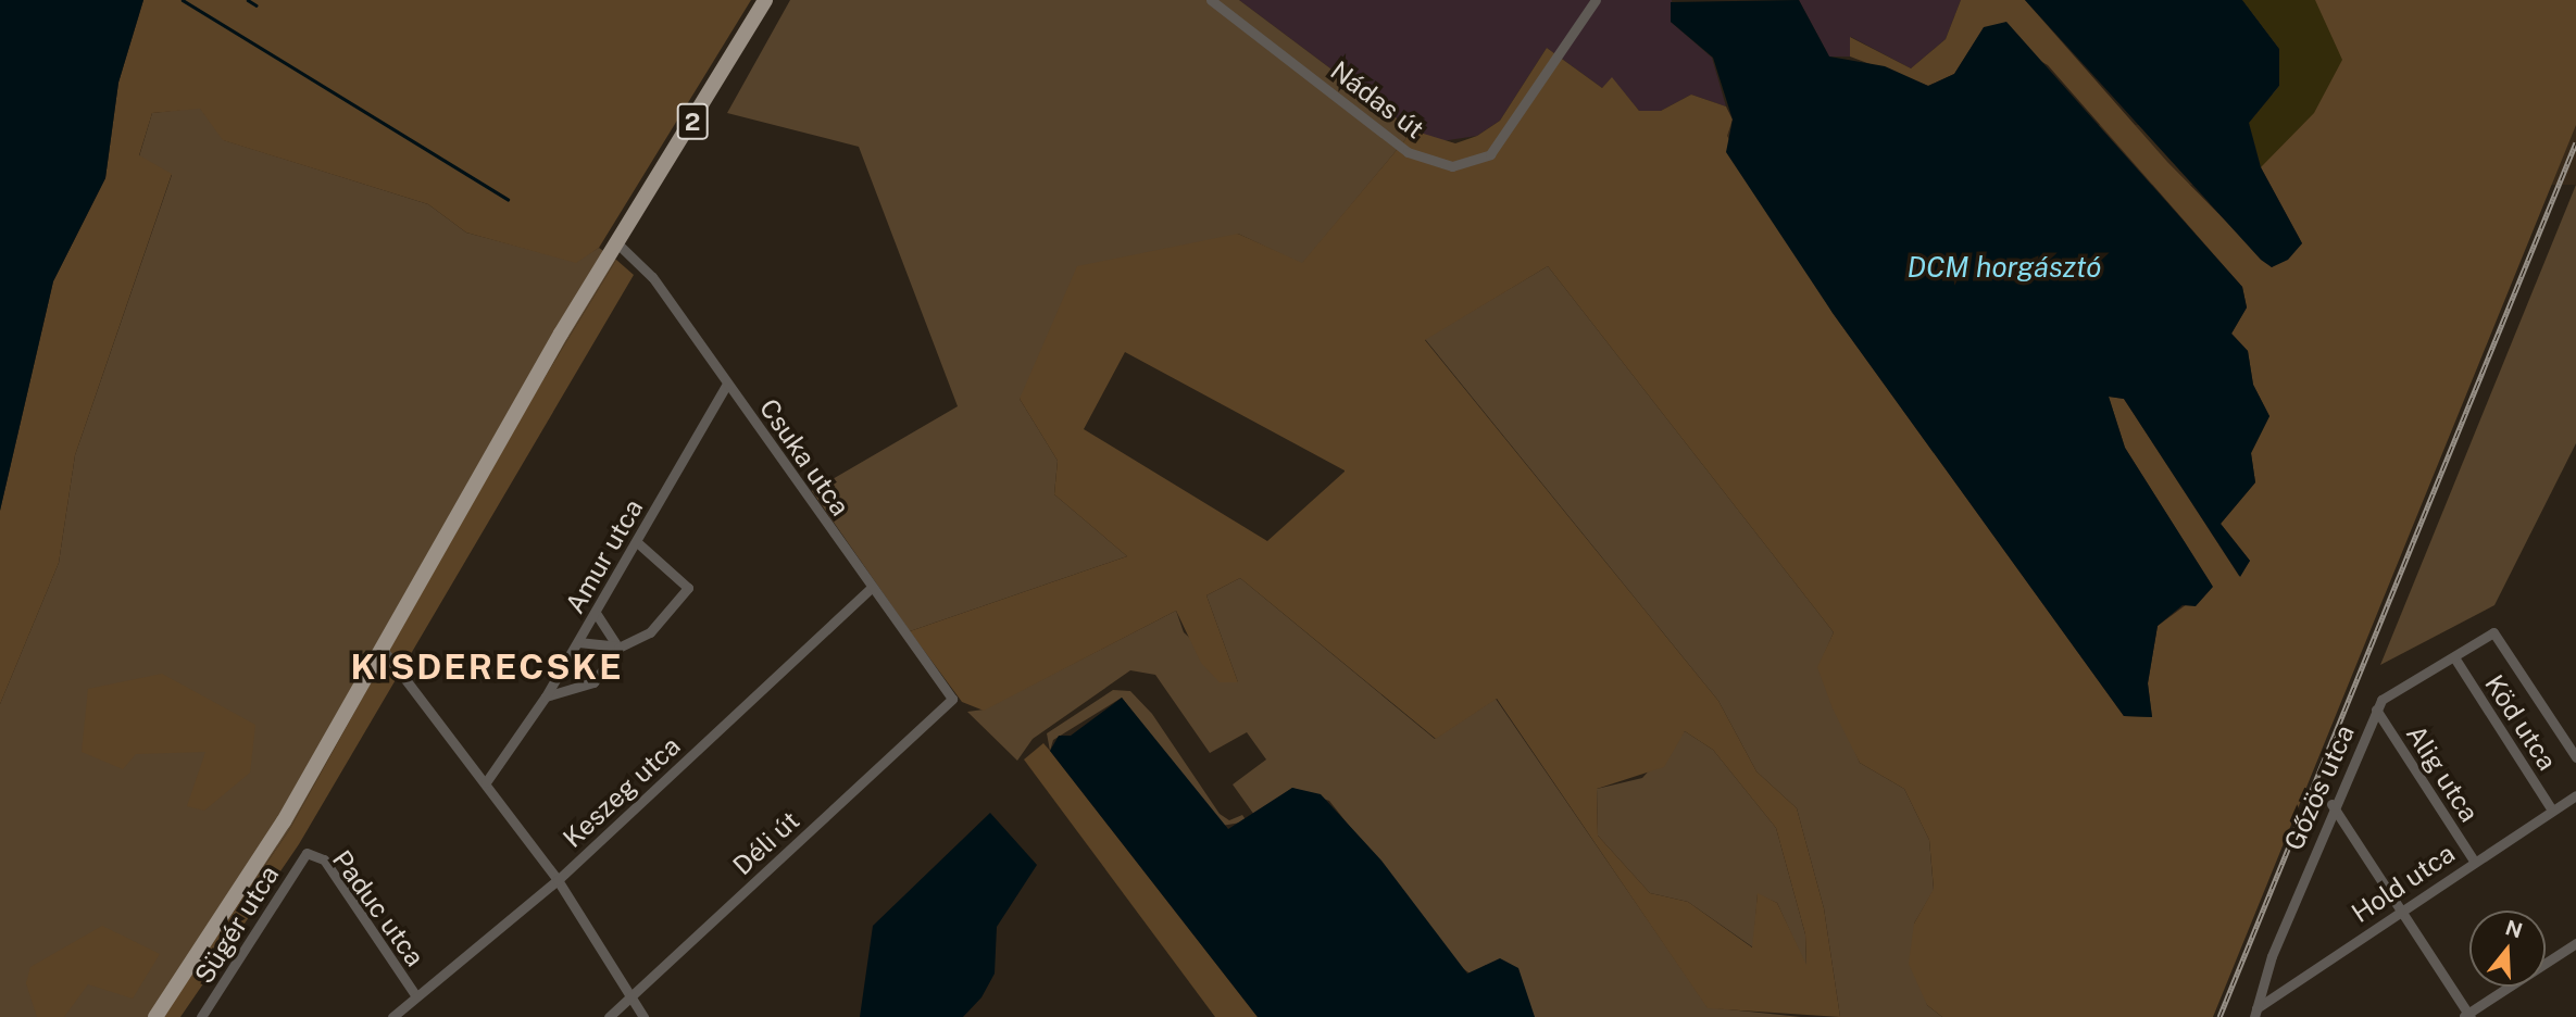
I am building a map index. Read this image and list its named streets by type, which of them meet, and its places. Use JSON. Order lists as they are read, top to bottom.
{
  "streets": {
    "main road": ["2"],
    "street": [
      "Nádas út",
      "Csuka utca",
      "Amur utca",
      "Köd utca",
      "Alig utca",
      "Gőzös utca",
      "Keszeg utca",
      "Déli út",
      "Hold utca",
      "Paduc utca",
      "Sügér utca"
    ]
  },
  "crossings": [
    ["2", "Csuka utca"],
    ["Csuka utca", "Amur utca"],
    ["Csuka utca", "Keszeg utca"],
    ["Csuka utca", "Déli út"],
    ["Köd utca", "Gőzös utca"],
    ["Köd utca", "Hold utca"],
    ["Alig utca", "Gőzös utca"],
    ["Alig utca", "Hold utca"],
    ["Gőzös utca", "Hold utca"],
    ["Keszeg utca", "Paduc utca"],
    ["Paduc utca", "Sügér utca"]
  ],
  "districts": ["KISDERECSKE"],
  "water": ["DCM horgásztó"],
  "north": "top"
}
